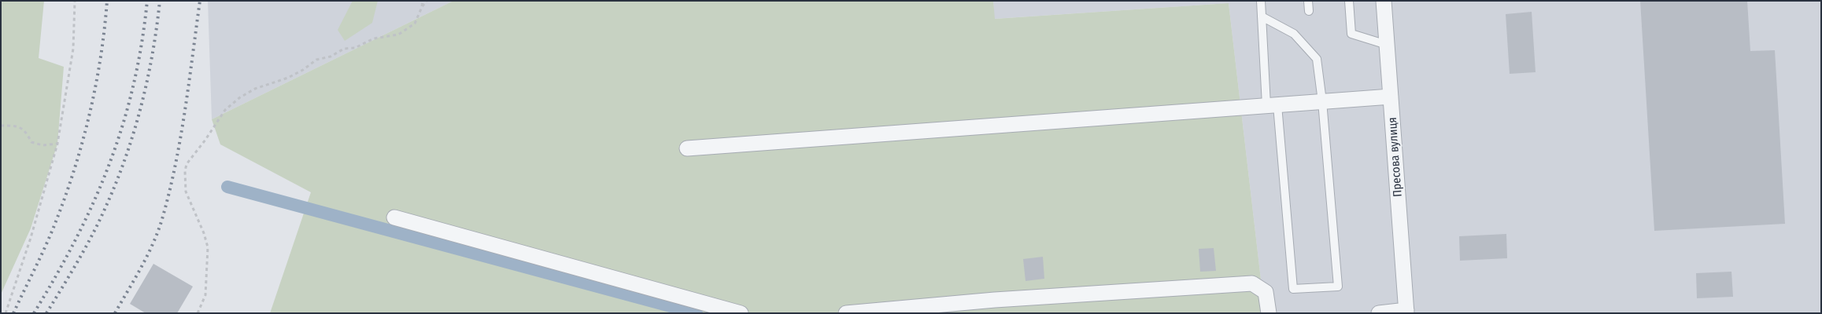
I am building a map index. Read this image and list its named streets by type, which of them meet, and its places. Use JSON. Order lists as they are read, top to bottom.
{
  "streets": {
    "street": ["Пресова вулиця"]
  }
}
